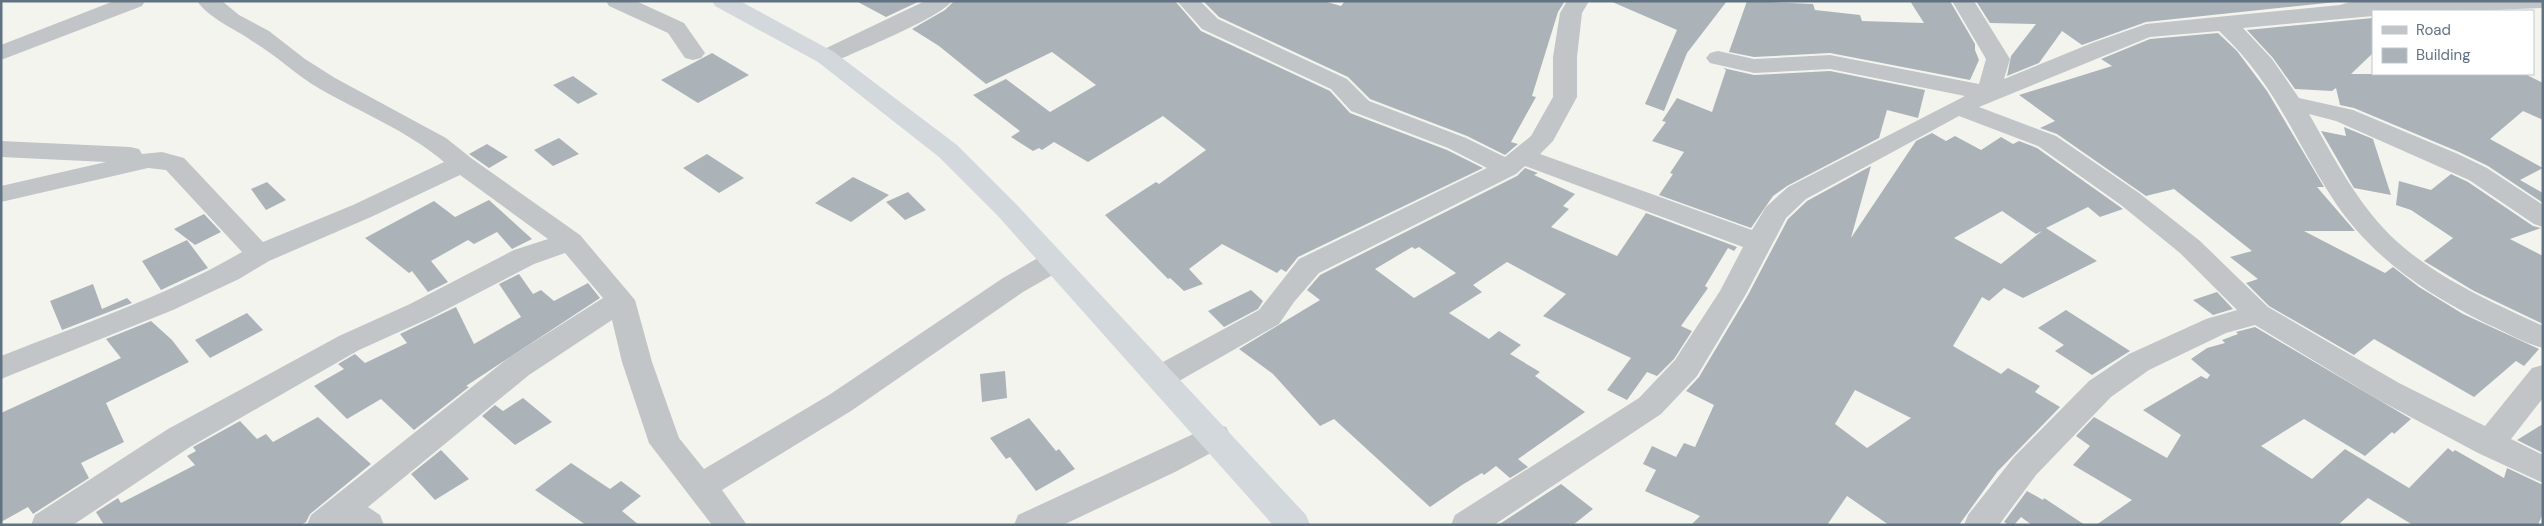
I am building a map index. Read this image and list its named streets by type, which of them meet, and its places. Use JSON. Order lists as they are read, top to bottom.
{
  "legend": ["Road", "Building"]
}
